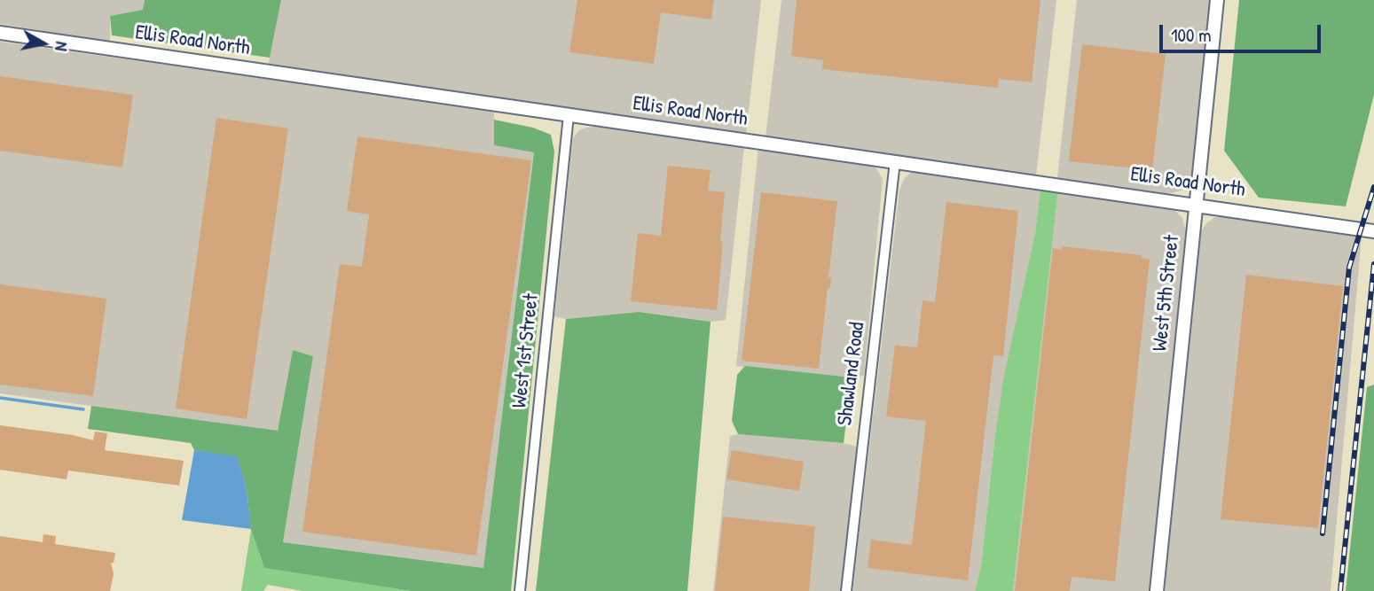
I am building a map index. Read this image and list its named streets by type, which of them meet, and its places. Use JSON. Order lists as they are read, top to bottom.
{
  "streets": {
    "street": [
      "Ellis Road North",
      "West 5th Street",
      "West 1st Street",
      "Shawland Road"
    ]
  },
  "crossings": [
    ["Ellis Road North", "West 5th Street"],
    ["Ellis Road North", "West 1st Street"],
    ["Ellis Road North", "Shawland Road"]
  ],
  "scale_bar": "100 m",
  "north": "right"
}
